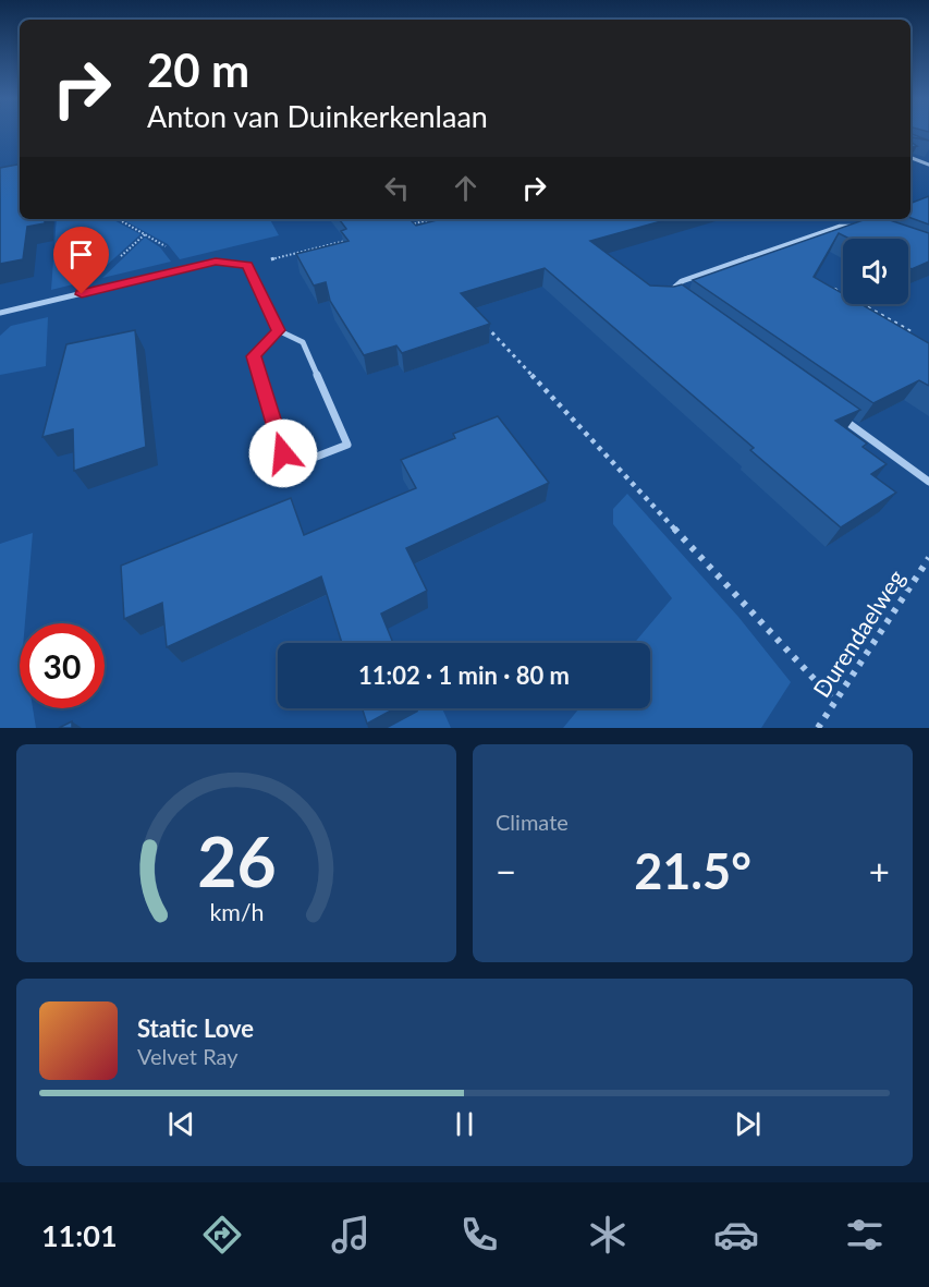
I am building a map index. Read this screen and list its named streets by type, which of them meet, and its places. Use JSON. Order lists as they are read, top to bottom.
{
  "streets": {
    "path": ["Durendaelweg"]
  },
  "page": {
    "turn": ["20 m", "Anton van Duinkerkenlaan"],
    "limit": "30",
    "trip": "11:02 · 1 min · 80 m",
    "tile": "Climate",
    "heat": ["−", "21.5°", "+"],
    "song": ["Static Love", "Velvet Ray"],
    "tabs": "11:01",
    "gauge": ["26", "km/h"]
  }
}
